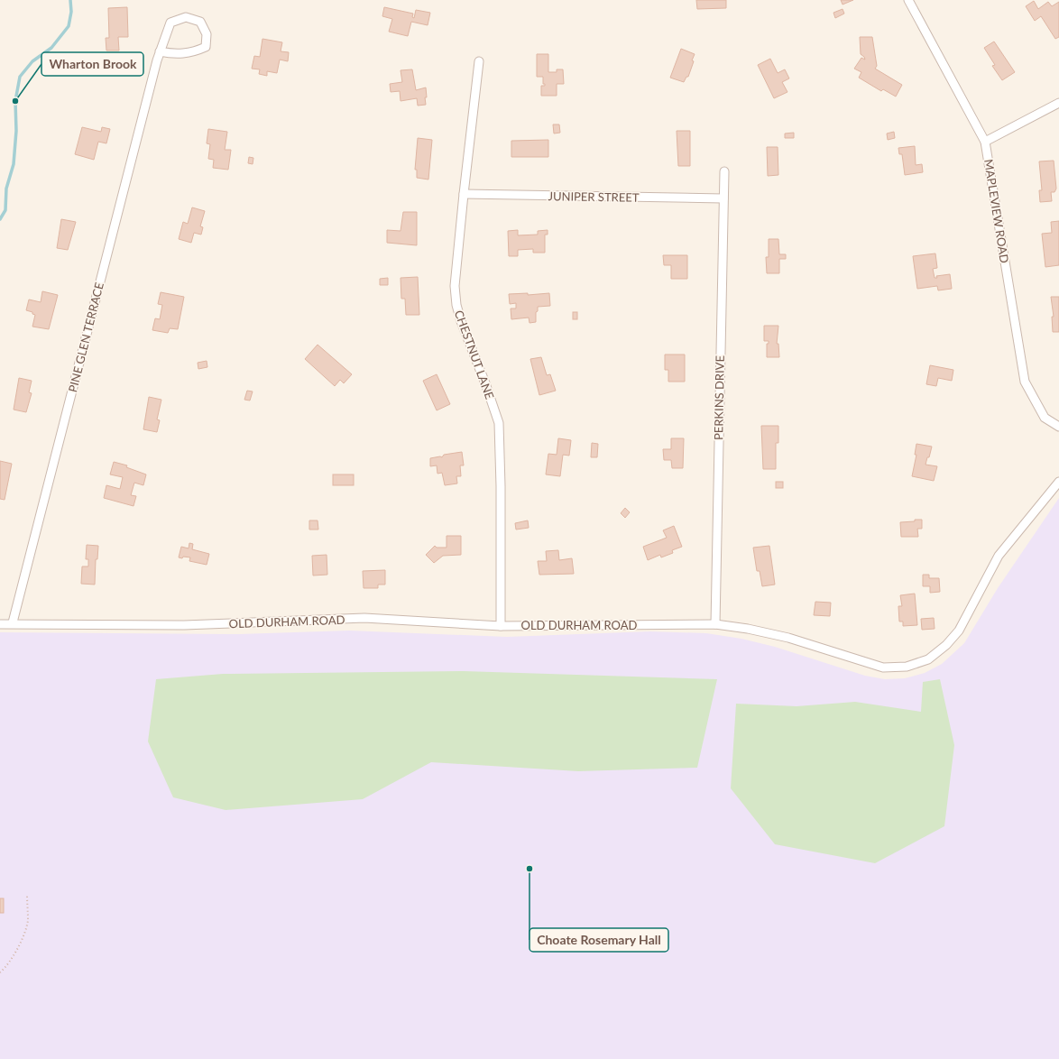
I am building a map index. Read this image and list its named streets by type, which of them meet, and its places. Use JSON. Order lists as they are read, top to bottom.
{
  "streets": {
    "street": [
      "JUNIPER STREET",
      "MAPLEVIEW ROAD",
      "PINE GLEN TERRACE",
      "CHESTNUT LANE",
      "PERKINS DRIVE",
      "OLD DURHAM ROAD"
    ]
  },
  "crossings": [
    ["JUNIPER STREET", "CHESTNUT LANE"],
    ["JUNIPER STREET", "PERKINS DRIVE"],
    ["PINE GLEN TERRACE", "OLD DURHAM ROAD"],
    ["CHESTNUT LANE", "OLD DURHAM ROAD"],
    ["PERKINS DRIVE", "OLD DURHAM ROAD"]
  ],
  "places": ["Wharton Brook", "Choate Rosemary Hall"]
}
